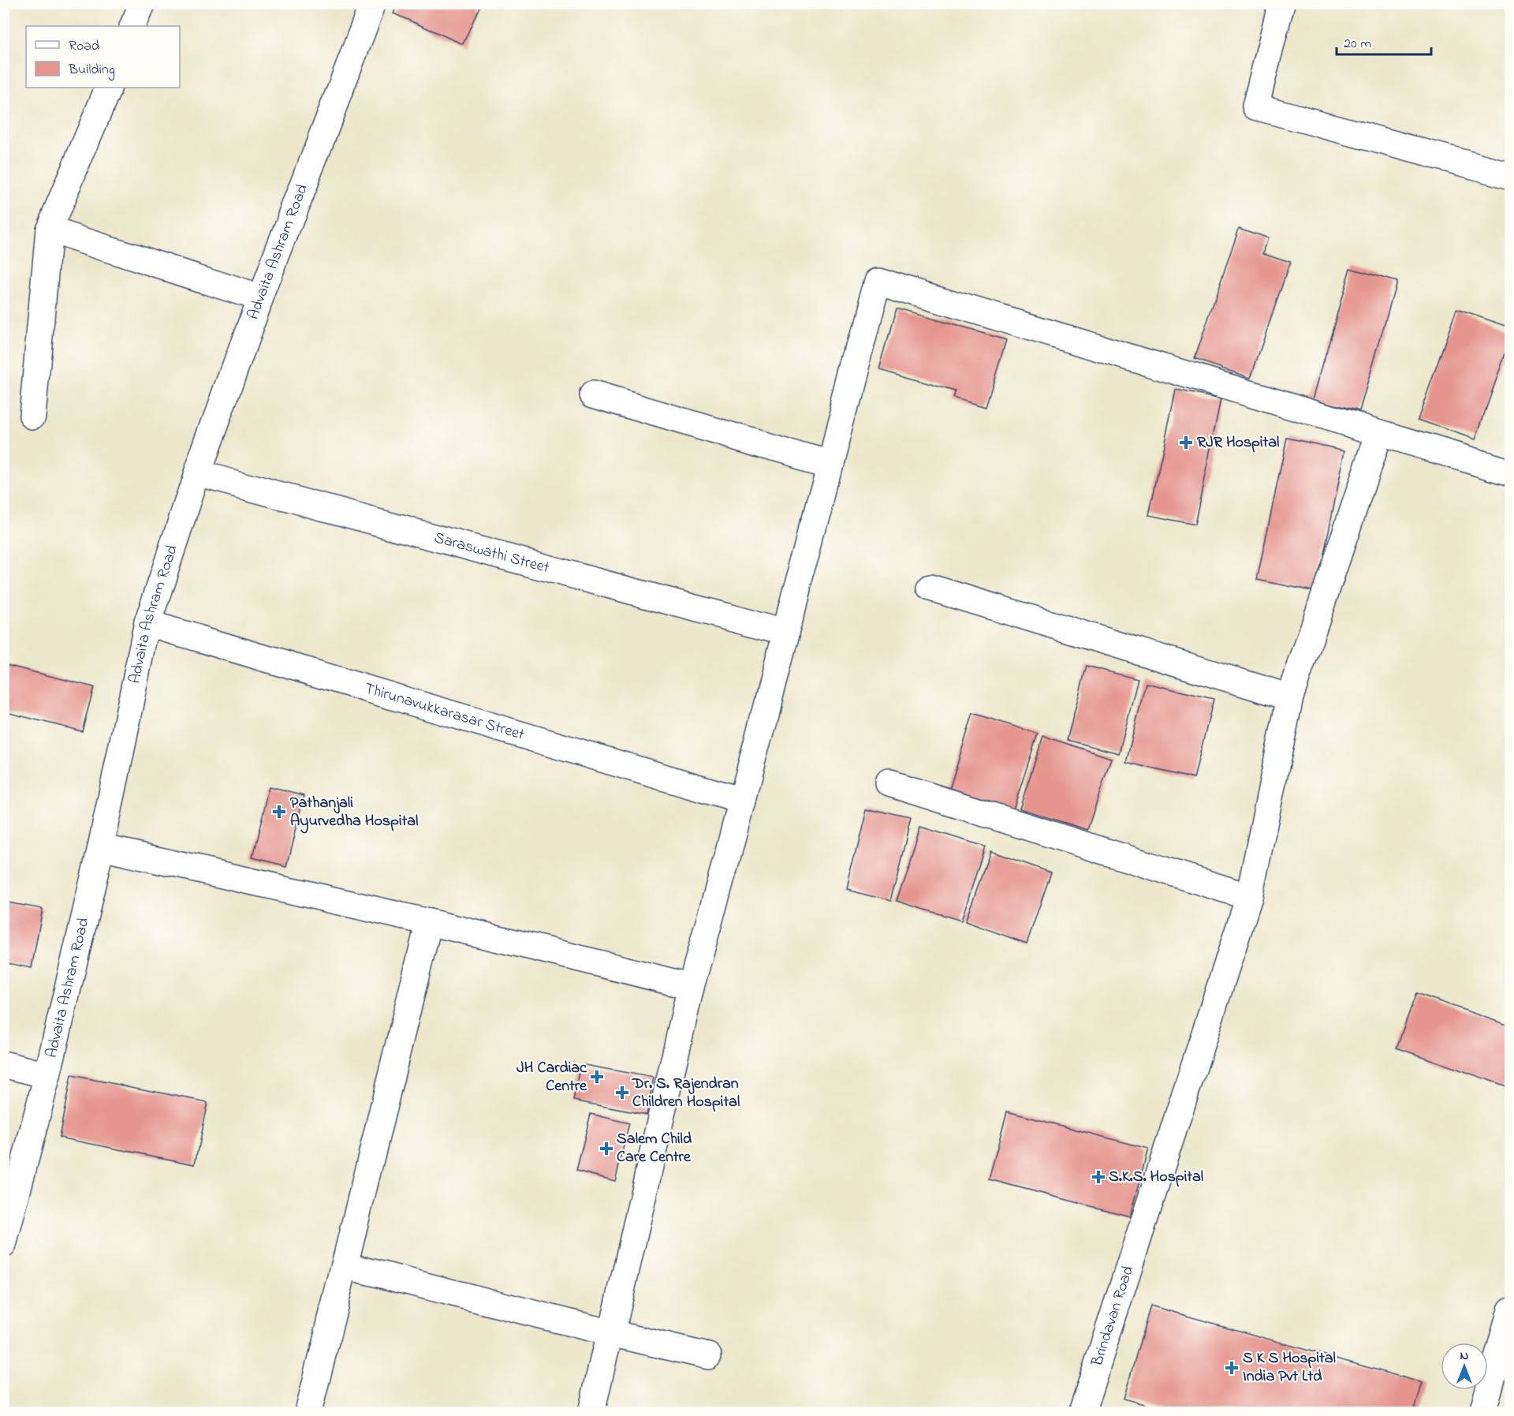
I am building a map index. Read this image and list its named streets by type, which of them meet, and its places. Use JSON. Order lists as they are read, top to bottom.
{
  "streets": {
    "street": [
      "Advaita Ashram Road",
      "Saraswathi Street",
      "Thirunavukkarasar Street",
      "Brindavan Road"
    ]
  },
  "crossings": [
    ["Advaita Ashram Road", "Saraswathi Street"],
    ["Advaita Ashram Road", "Thirunavukkarasar Street"]
  ],
  "places": {
    "health": [
      "RJR Hospital",
      "Pathanjali Ayurvedha Hospital",
      "JH Cardiac Centre",
      "Dr. S. Rajendran Children Hospital",
      "Salem Child Care Centre",
      "S.K.S. Hospital",
      "S K S Hospital India Pvt Ltd"
    ]
  },
  "legend": ["Road", "Building"],
  "scale_bar": "20 m",
  "north": "top"
}
